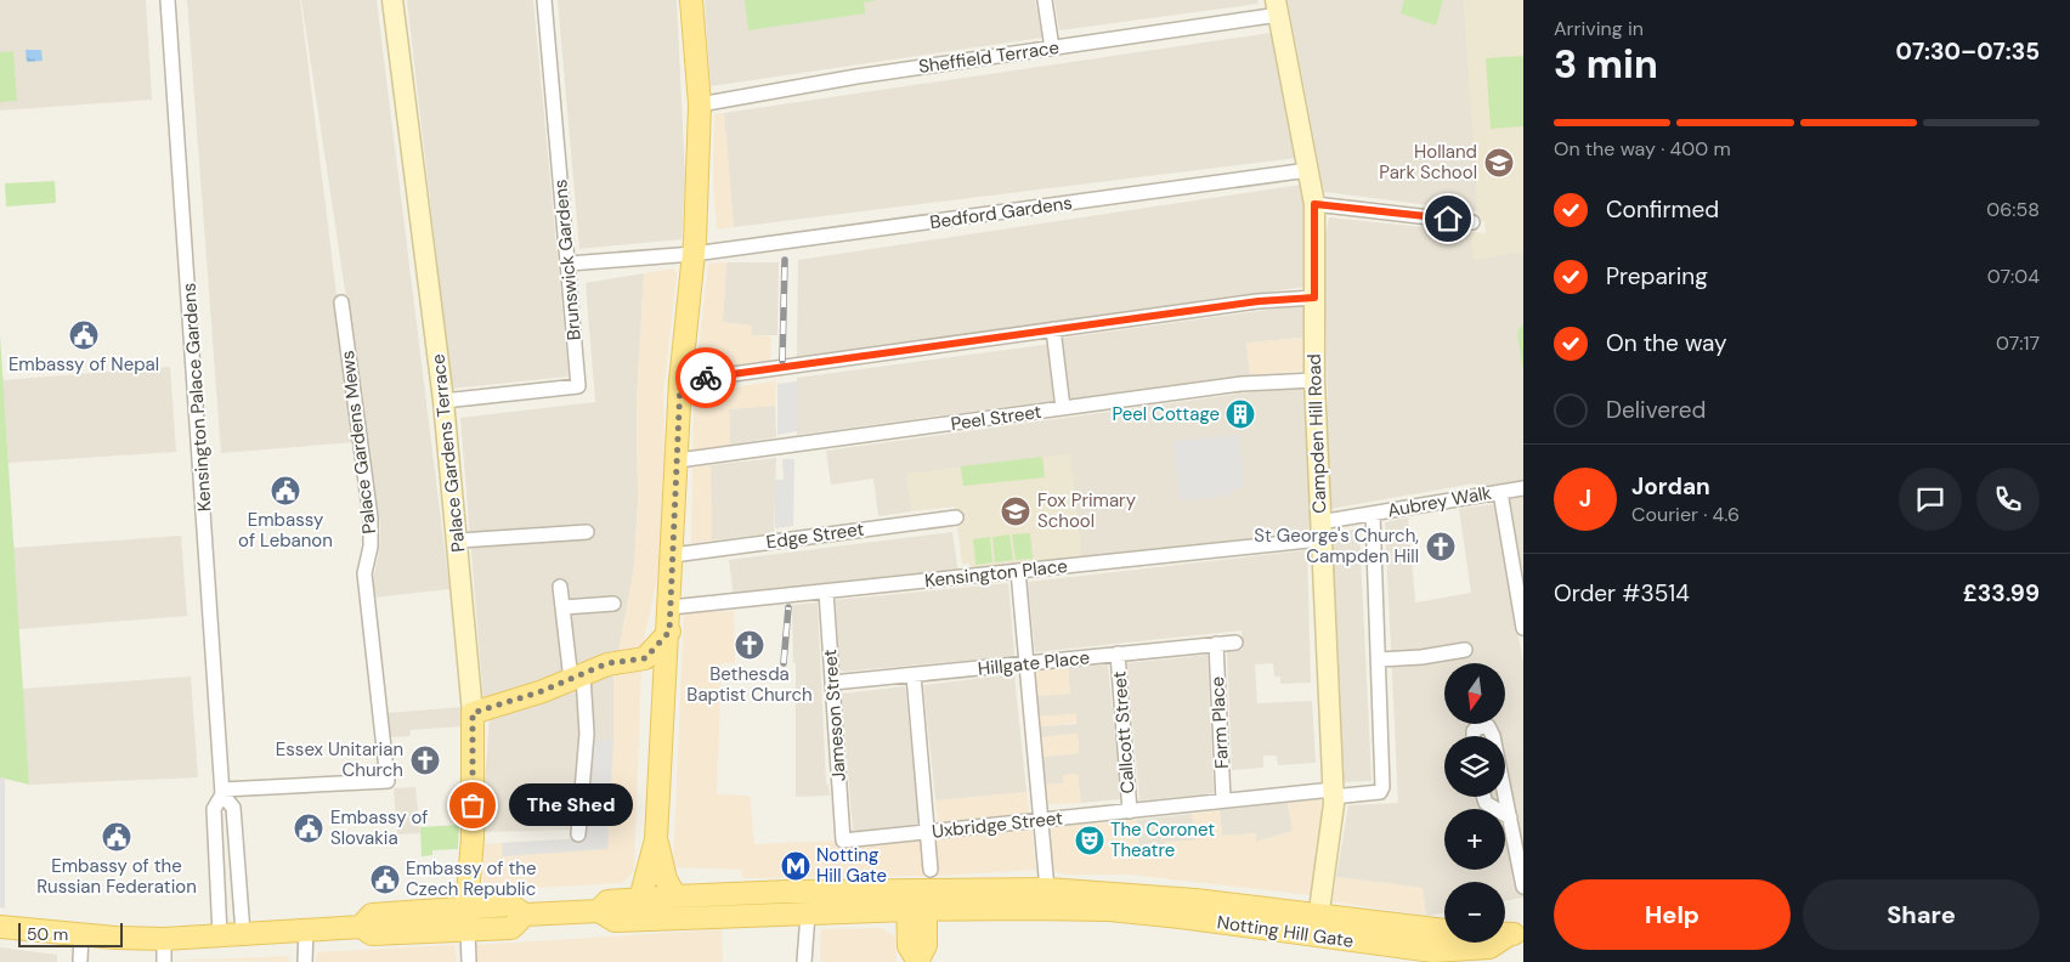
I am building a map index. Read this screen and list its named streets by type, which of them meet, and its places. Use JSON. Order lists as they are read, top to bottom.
{
  "streets": {
    "main road": ["Palace Gardens Terrace", "Notting Hill Gate"],
    "street": [
      "Sheffield Terrace",
      "Bedford Gardens",
      "Brunswick Gardens",
      "Kensington Palace Gardens",
      "Peel Street",
      "Campden Hill Road",
      "Palace Gardens Mews",
      "Aubrey Walk",
      "Edge Street",
      "Kensington Place",
      "Hillgate Place",
      "Jameson Street",
      "Farm Place",
      "Callcott Street",
      "Uxbridge Street"
    ]
  },
  "crossings": [
    ["Sheffield Terrace", "Campden Hill Road"],
    ["Bedford Gardens", "Brunswick Gardens"],
    ["Bedford Gardens", "Campden Hill Road"],
    ["Brunswick Gardens", "Palace Gardens Terrace"],
    ["Kensington Palace Gardens", "Palace Gardens Mews"],
    ["Kensington Palace Gardens", "Notting Hill Gate"],
    ["Peel Street", "Campden Hill Road"],
    ["Campden Hill Road", "Aubrey Walk"],
    ["Campden Hill Road", "Kensington Place"],
    ["Campden Hill Road", "Uxbridge Street"],
    ["Campden Hill Road", "Notting Hill Gate"],
    ["Palace Gardens Terrace", "Notting Hill Gate"],
    ["Aubrey Walk", "Kensington Place"],
    ["Kensington Place", "Jameson Street"],
    ["Hillgate Place", "Jameson Street"],
    ["Hillgate Place", "Farm Place"],
    ["Hillgate Place", "Callcott Street"],
    ["Jameson Street", "Uxbridge Street"],
    ["Farm Place", "Uxbridge Street"],
    ["Callcott Street", "Uxbridge Street"]
  ],
  "places": {
    "school or university": ["Holland Park School", "Fox Primary School"],
    "public building": [
      "Embassy of Nepal",
      "Embassy of Lebanon",
      "Embassy of Slovakia",
      "Embassy of the Russian Federation",
      "Embassy of the Czech Republic"
    ],
    "building": ["Peel Cottage"],
    "church": ["St George's Church, Campden Hill", "Bethesda Baptist Church", "Essex Unitarian Church"],
    "other": ["The Shed"],
    "theatre": ["The Coronet Theatre"],
    "metro station": ["Notting Hill Gate"]
  },
  "scale_bar": "50 m",
  "north": "bottom",
  "page": {
    "heading": ["3 min", "Arriving in", "07:30–07:35"],
    "panel": [
      "Jordan",
      "Courier · 4.6",
      "Order #3514",
      "£33.99"
    ],
    "bar": "On the way · 400 m",
    "list": [
      ["Confirmed", "06:58"],
      ["Preparing", "07:04"],
      ["On the way", "07:17"],
      "Delivered"
    ],
    "round": "J",
    "map_buttons": ["+", "−"],
    "bubble": "The Shed",
    "buttons": ["Help", "Share"],
    "scale": "50 m"
  }
}
